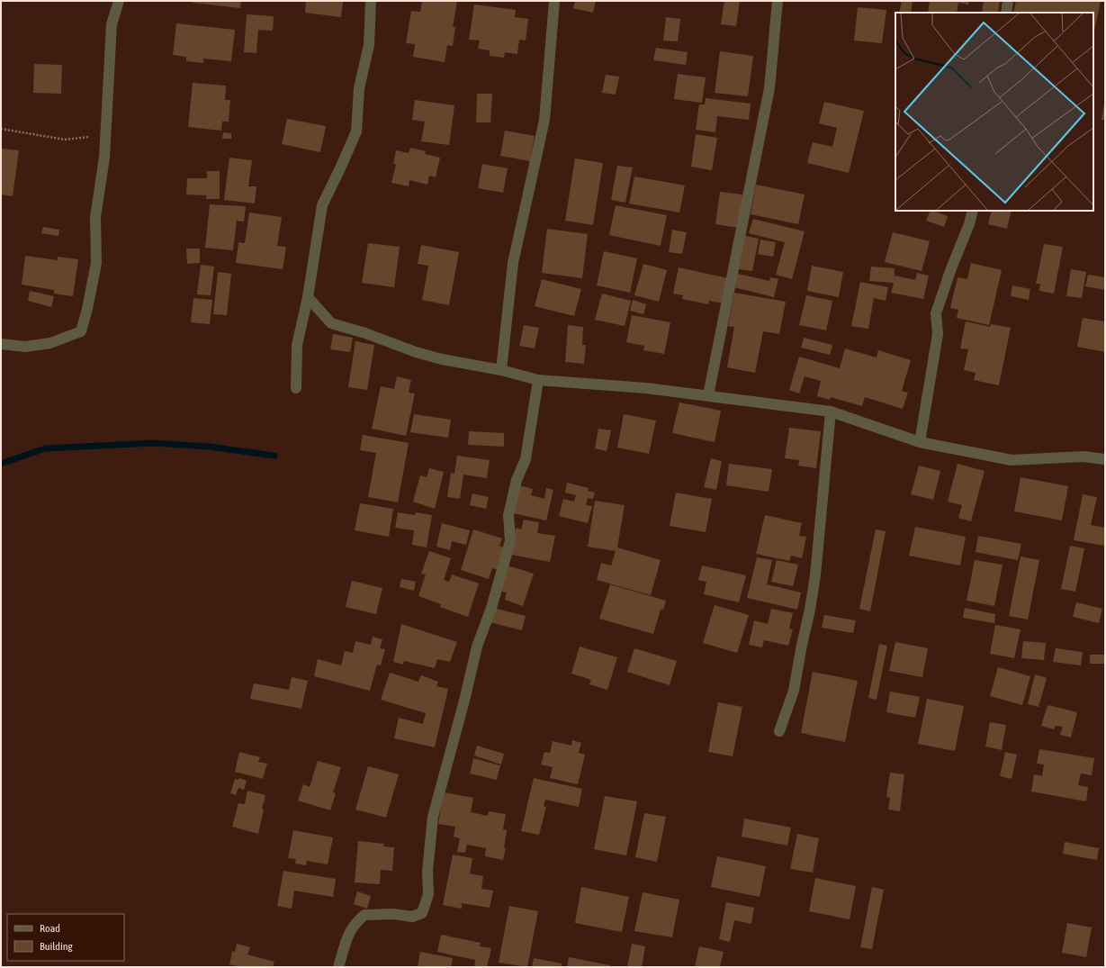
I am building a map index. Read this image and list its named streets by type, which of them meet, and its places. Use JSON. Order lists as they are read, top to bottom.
{
  "legend": ["Road", "Building"]
}
